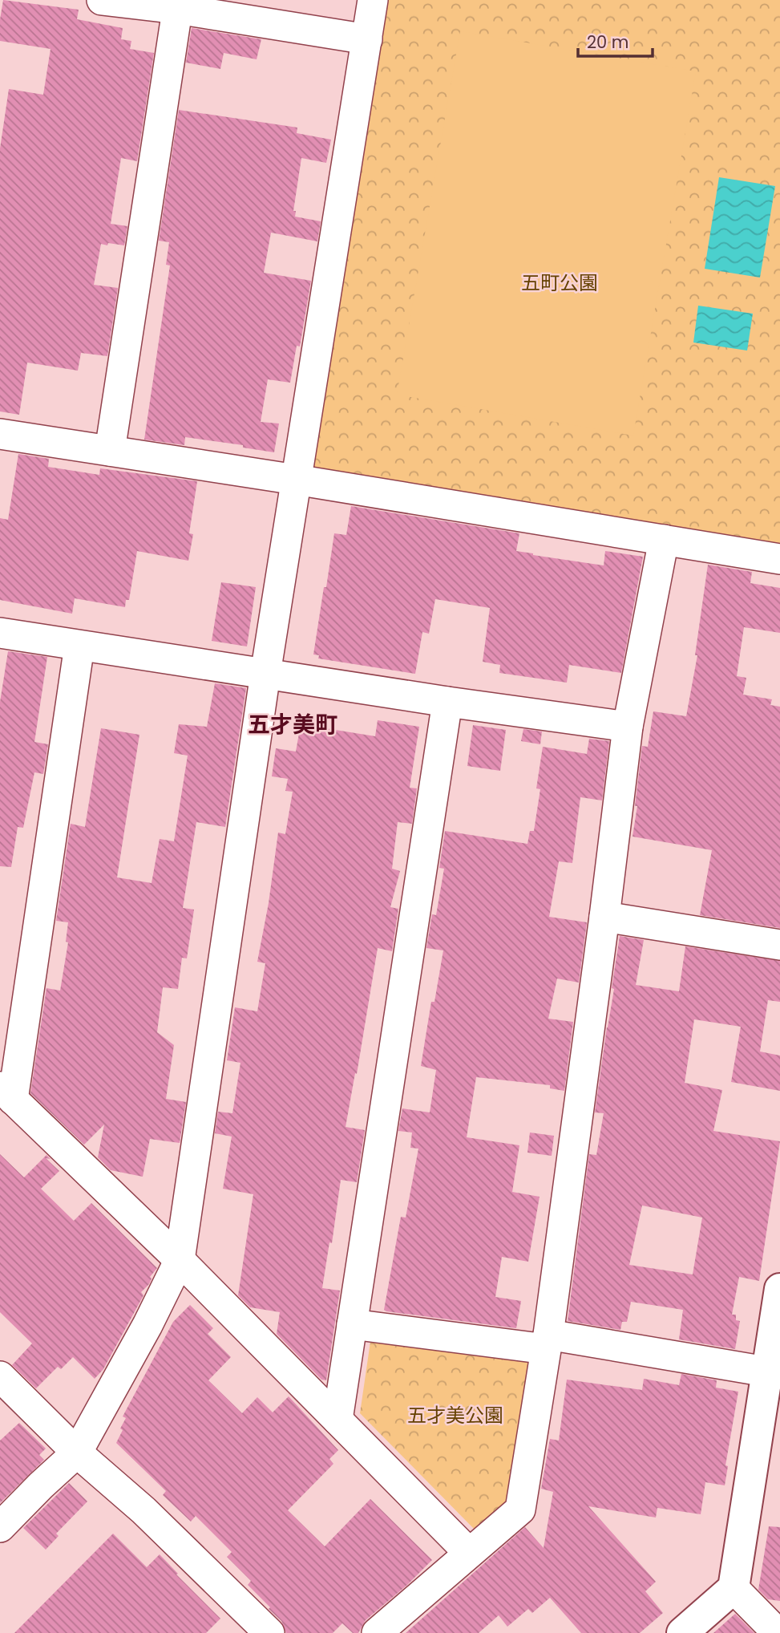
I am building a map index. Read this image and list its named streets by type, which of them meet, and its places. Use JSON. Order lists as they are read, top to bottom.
{
  "districts": ["五才美町"],
  "parks": ["五町公園", "五才美公園"],
  "scale_bar": "20 m"
}
